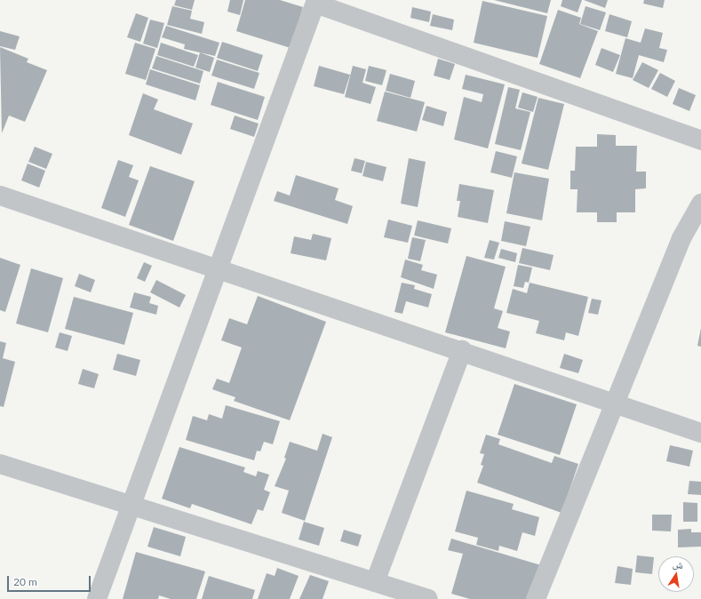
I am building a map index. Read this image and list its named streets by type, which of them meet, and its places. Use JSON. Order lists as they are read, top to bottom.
{
  "scale_bar": "20 m",
  "north": "top"
}
